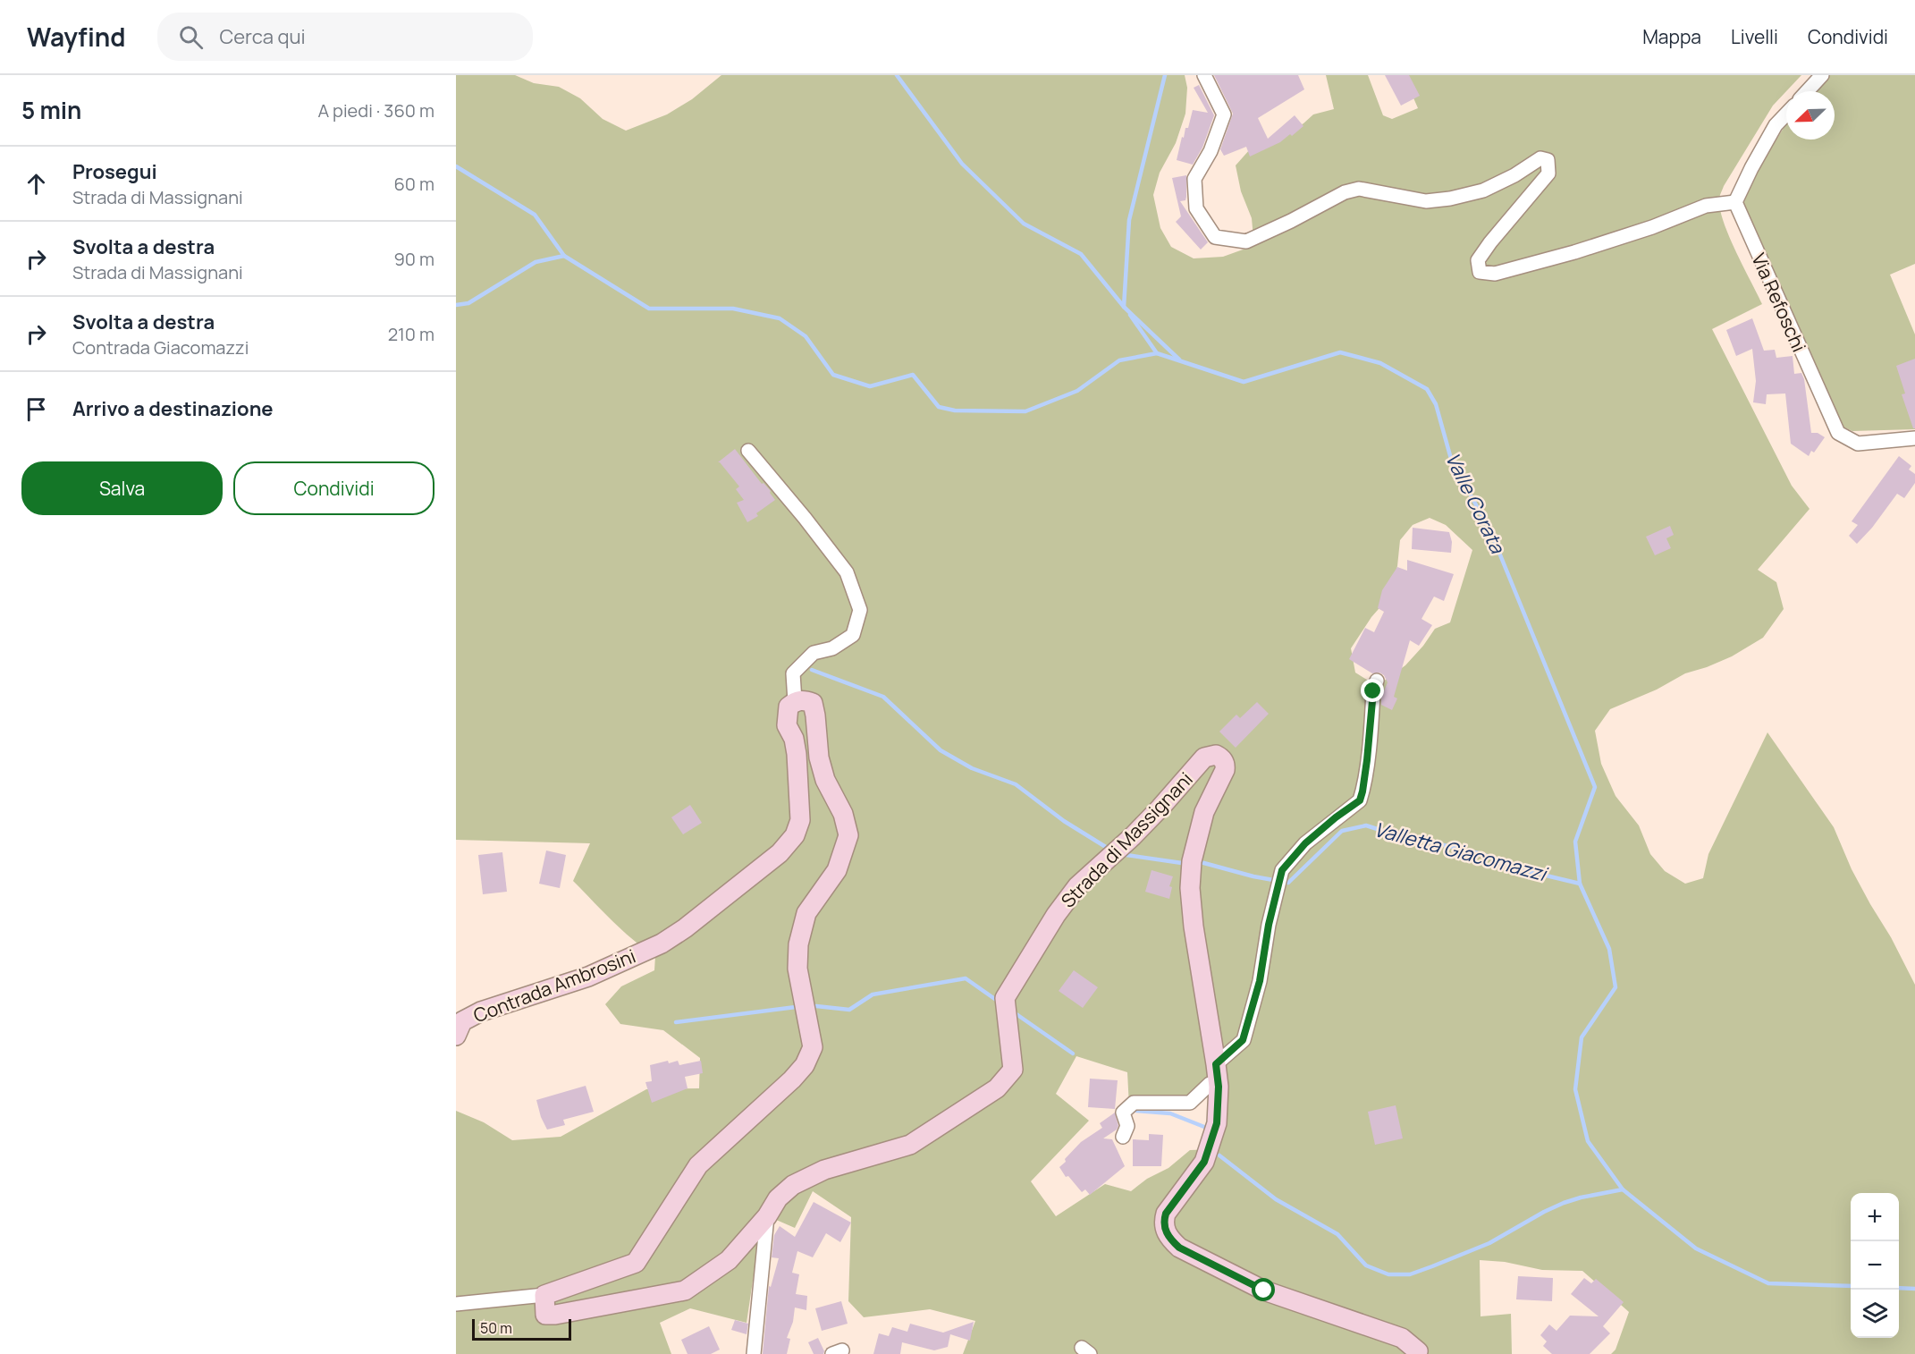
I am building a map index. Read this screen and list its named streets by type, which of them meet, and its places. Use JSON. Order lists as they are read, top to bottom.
{
  "streets": {
    "street": ["Via Refoschi", "Strada di Massignani", "Contrada Ambrosini"]
  },
  "water": ["Valle Corata", "Valletta Giacomazzi"],
  "scale_bar": "50 m",
  "north": "bottom left",
  "page": {
    "header": "Wayfind",
    "search": "Cerca qui",
    "nav": ["Mappa", "Livelli", "Condividi"],
    "heading": ["5 min", "A piedi · 360 m"],
    "list": [
      ["Prosegui", "Strada di Massignani", "60 m"],
      ["Svolta a destra", "Strada di Massignani", "90 m"],
      ["Svolta a destra", "Contrada Giacomazzi", "210 m"],
      "Arrivo a destinazione"
    ],
    "buttons": ["Salva", "Condividi"],
    "map_buttons": ["+", "−"],
    "scale": "50 m"
  }
}
